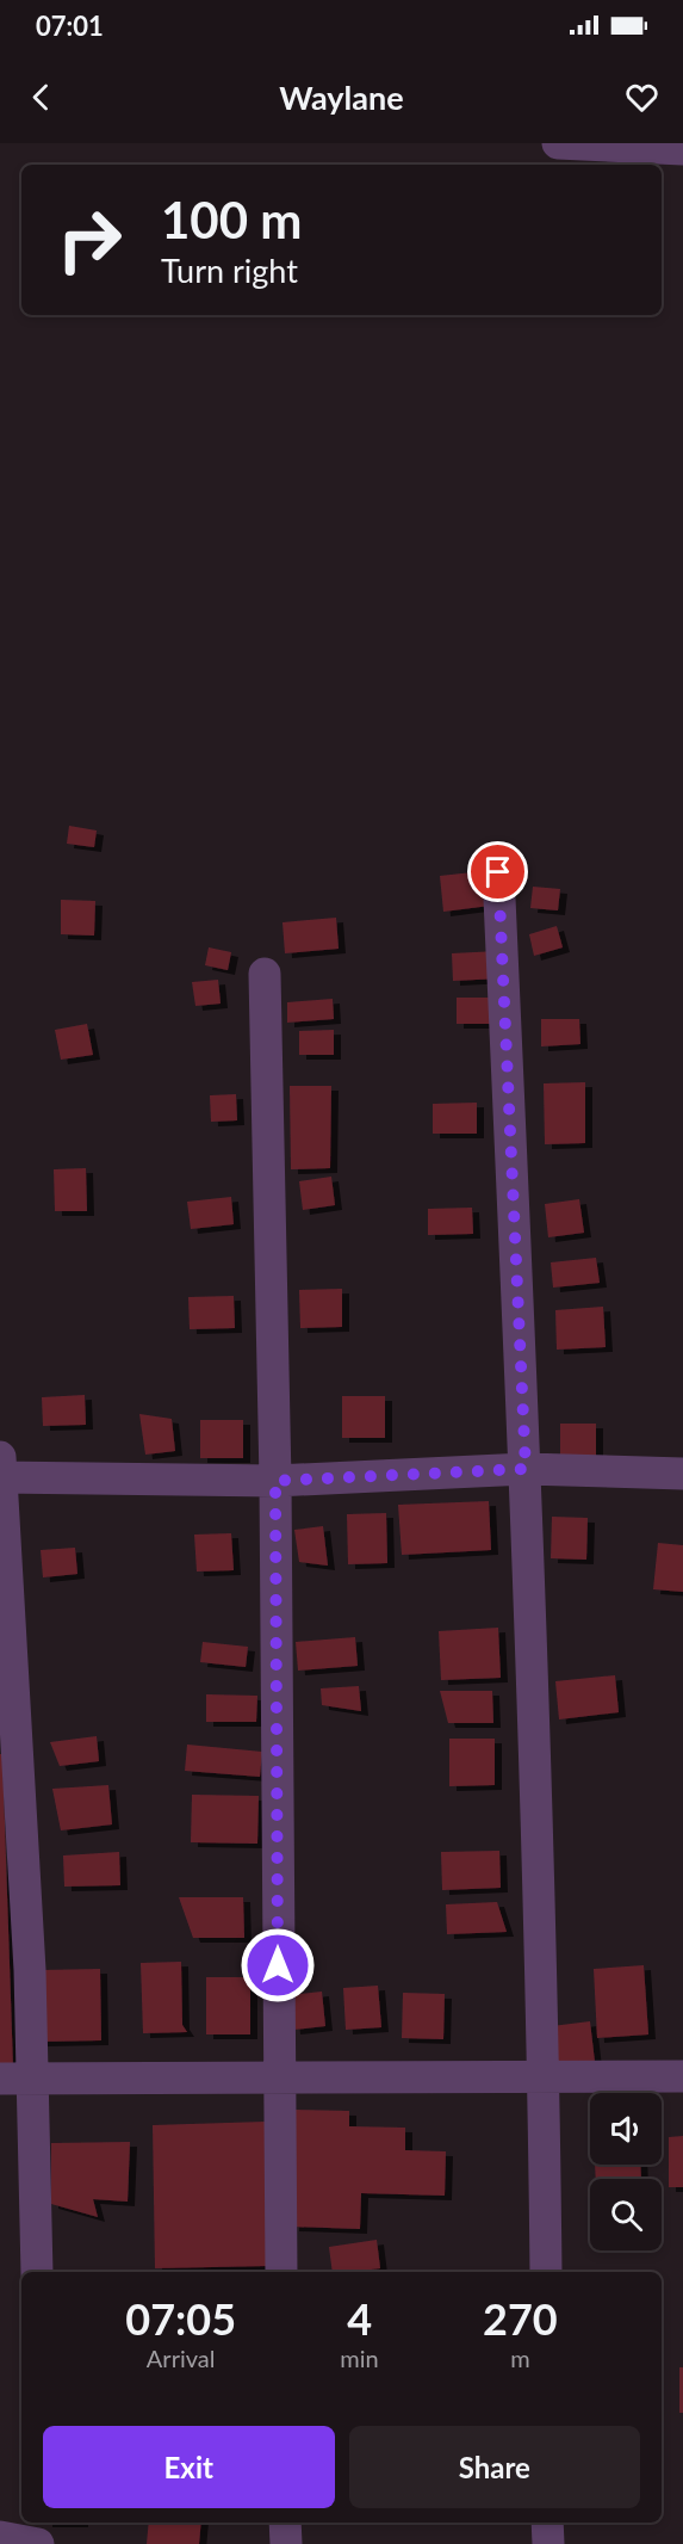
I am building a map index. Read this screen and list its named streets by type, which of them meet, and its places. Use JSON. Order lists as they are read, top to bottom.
{
  "page": {
    "status": "07:01",
    "header": "Waylane",
    "turn": ["100 m", "Turn right"],
    "eta": [
      "07:05",
      "Arrival",
      "4",
      "min",
      "270",
      "m"
    ],
    "buttons": ["Exit", "Share"]
  }
}
